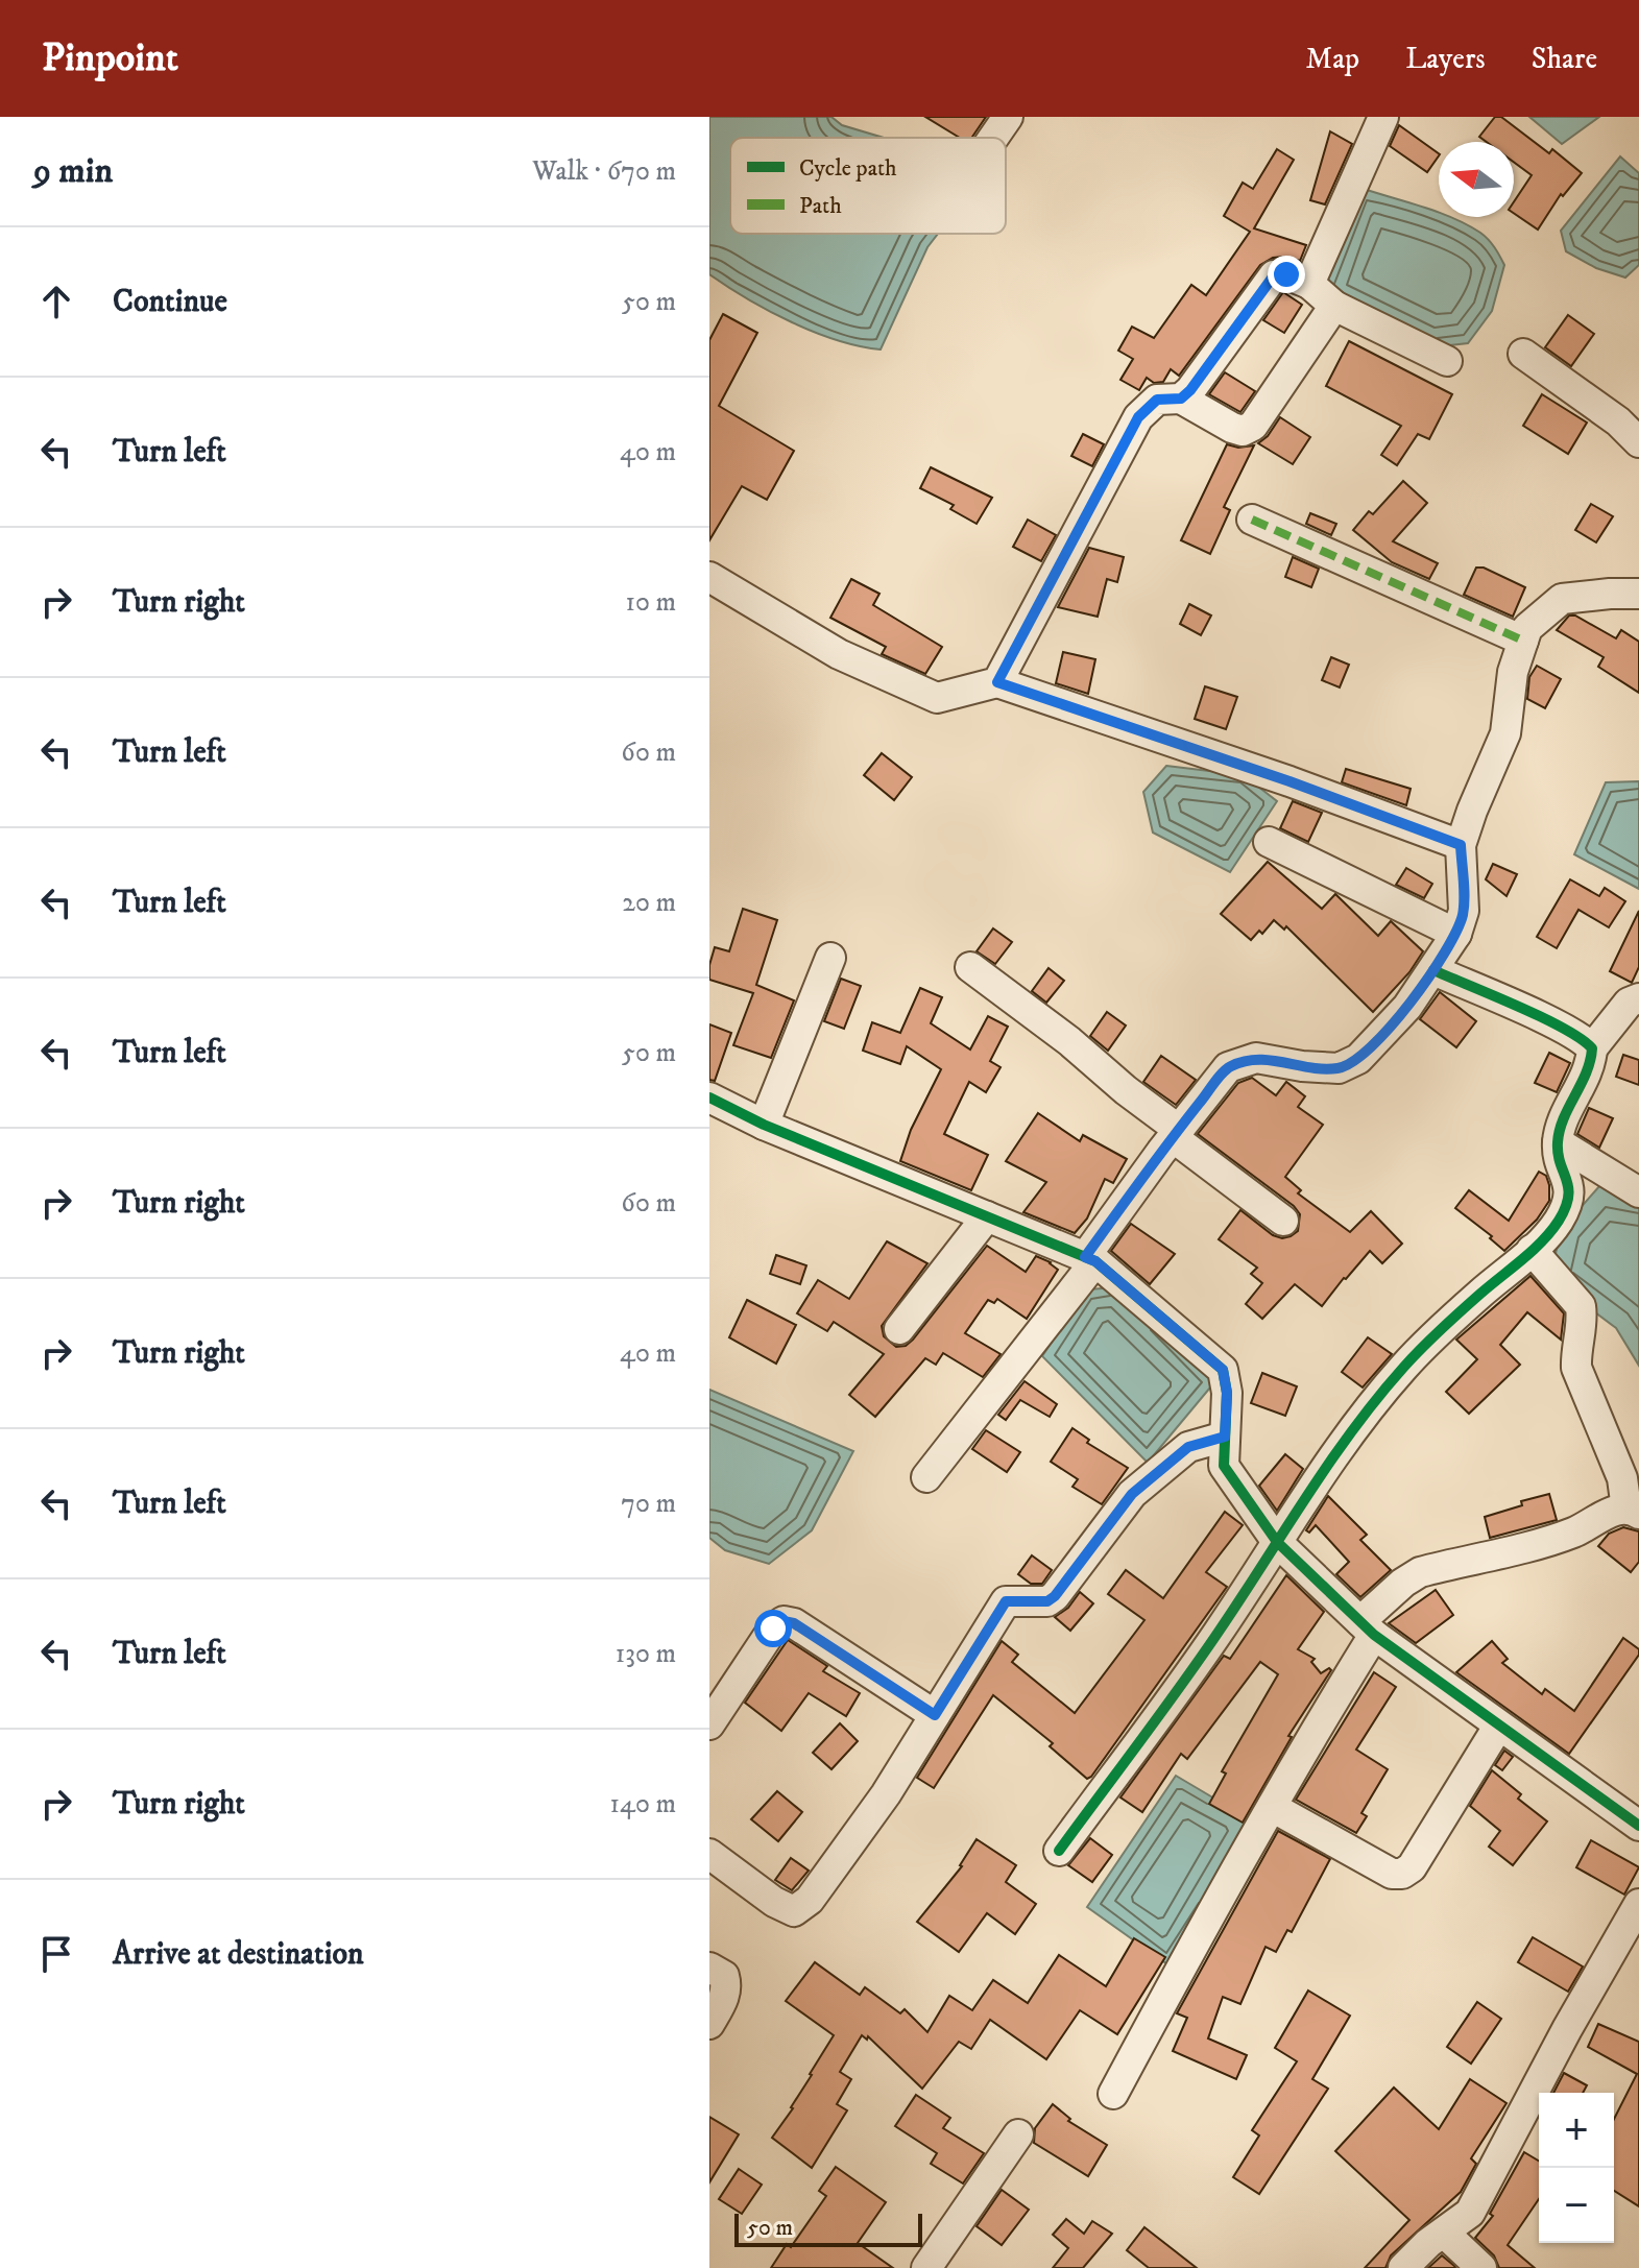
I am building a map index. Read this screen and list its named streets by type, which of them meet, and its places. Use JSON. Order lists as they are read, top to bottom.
{
  "legend": ["Cycle path", "Path"],
  "scale_bar": "50 m",
  "north": "left",
  "page": {
    "header": "Pinpoint",
    "nav": ["Map", "Layers", "Share"],
    "heading": ["9 min", "Walk · 670 m"],
    "list": [
      ["Continue", "50 m"],
      ["Turn left", "40 m"],
      ["Turn right", "10 m"],
      ["Turn left", "60 m"],
      ["Turn left", "20 m"],
      ["Turn left", "50 m"],
      ["Turn right", "60 m"],
      ["Turn right", "40 m"],
      ["Turn left", "70 m"],
      ["Turn left", "130 m"],
      ["Turn right", "140 m"],
      "Arrive at destination"
    ],
    "map_buttons": ["+", "−"],
    "scale": "50 m"
  }
}
